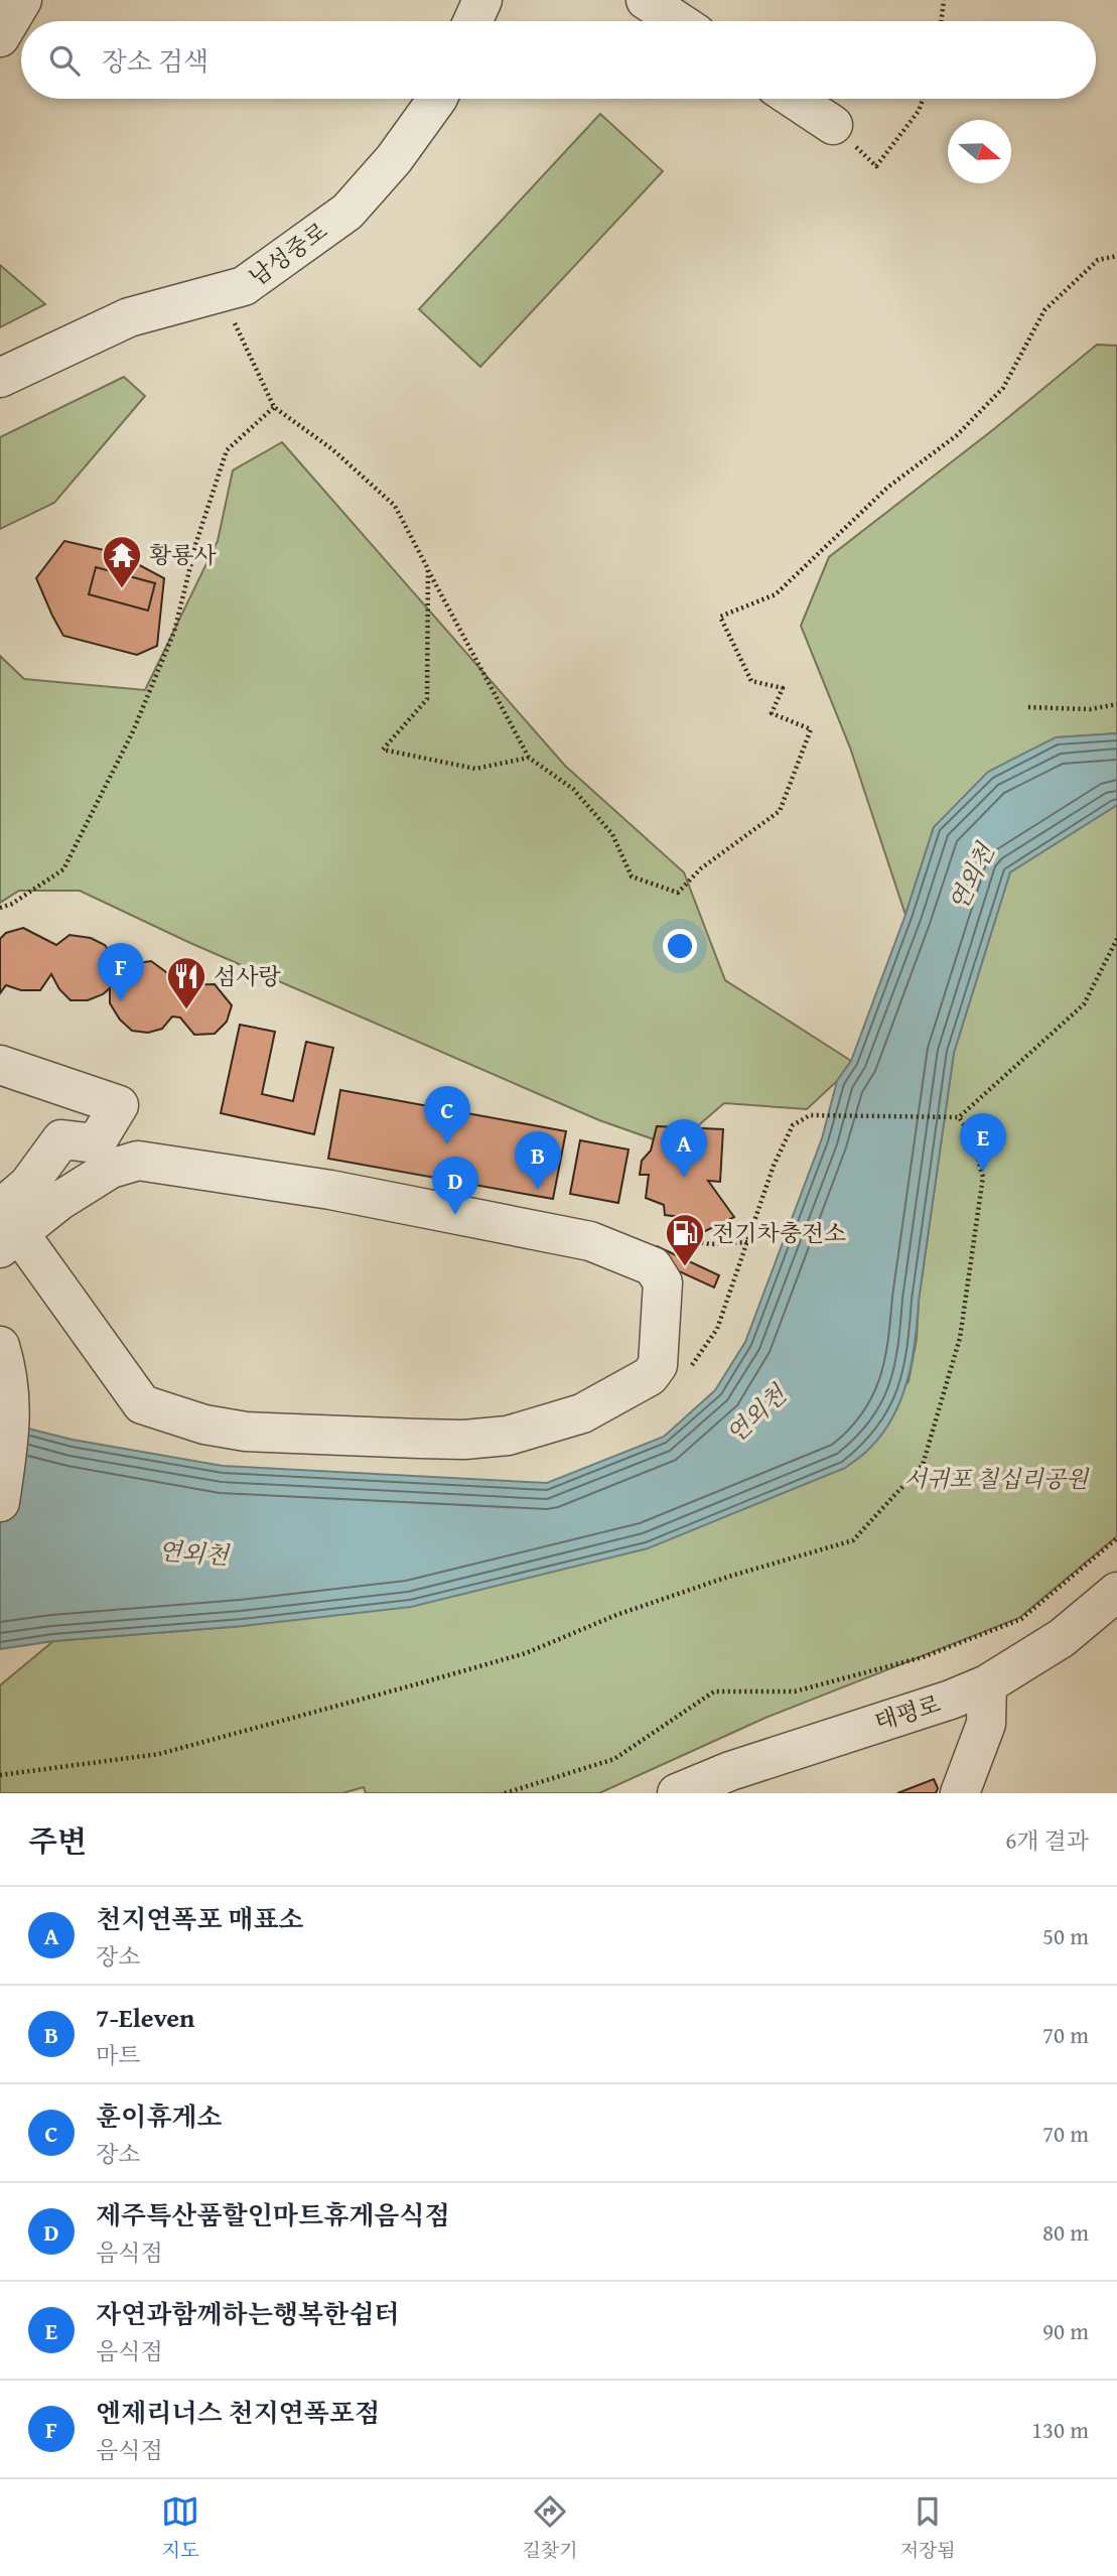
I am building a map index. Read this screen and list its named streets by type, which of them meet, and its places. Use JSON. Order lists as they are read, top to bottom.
{
  "streets": {
    "street": ["남성중로", "태평로"]
  },
  "water": ["연외천"],
  "parks": ["서귀포 칠십리공원"],
  "places": {
    "temple": ["황룡사"],
    "restaurant": ["섬사랑"],
    "fuel station": ["전기차충전소"]
  },
  "north": "right",
  "page": {
    "search": "장소 검색",
    "pins": [
      "F",
      "C",
      "E",
      "A",
      "B",
      "D"
    ],
    "heading": ["주변", "6개 결과"],
    "list": [
      {
        "mark": "A",
        "name": "천지연폭포 매표소",
        "note": "장소",
        "value": "50 m"
      },
      {
        "mark": "B",
        "name": "7-Eleven",
        "note": "마트",
        "value": "70 m"
      },
      {
        "mark": "C",
        "name": "훈이휴게소",
        "note": "장소",
        "value": "70 m"
      },
      {
        "mark": "D",
        "name": "제주특산품할인마트휴게음식점",
        "note": "음식점",
        "value": "80 m"
      },
      {
        "mark": "E",
        "name": "자연과함께하는행복한쉼터",
        "note": "음식점",
        "value": "90 m"
      },
      {
        "mark": "F",
        "name": "엔제리너스 천지연폭포점",
        "note": "음식점",
        "value": "130 m"
      }
    ],
    "nav": ["지도", "길찾기", "저장됨"]
  }
}
